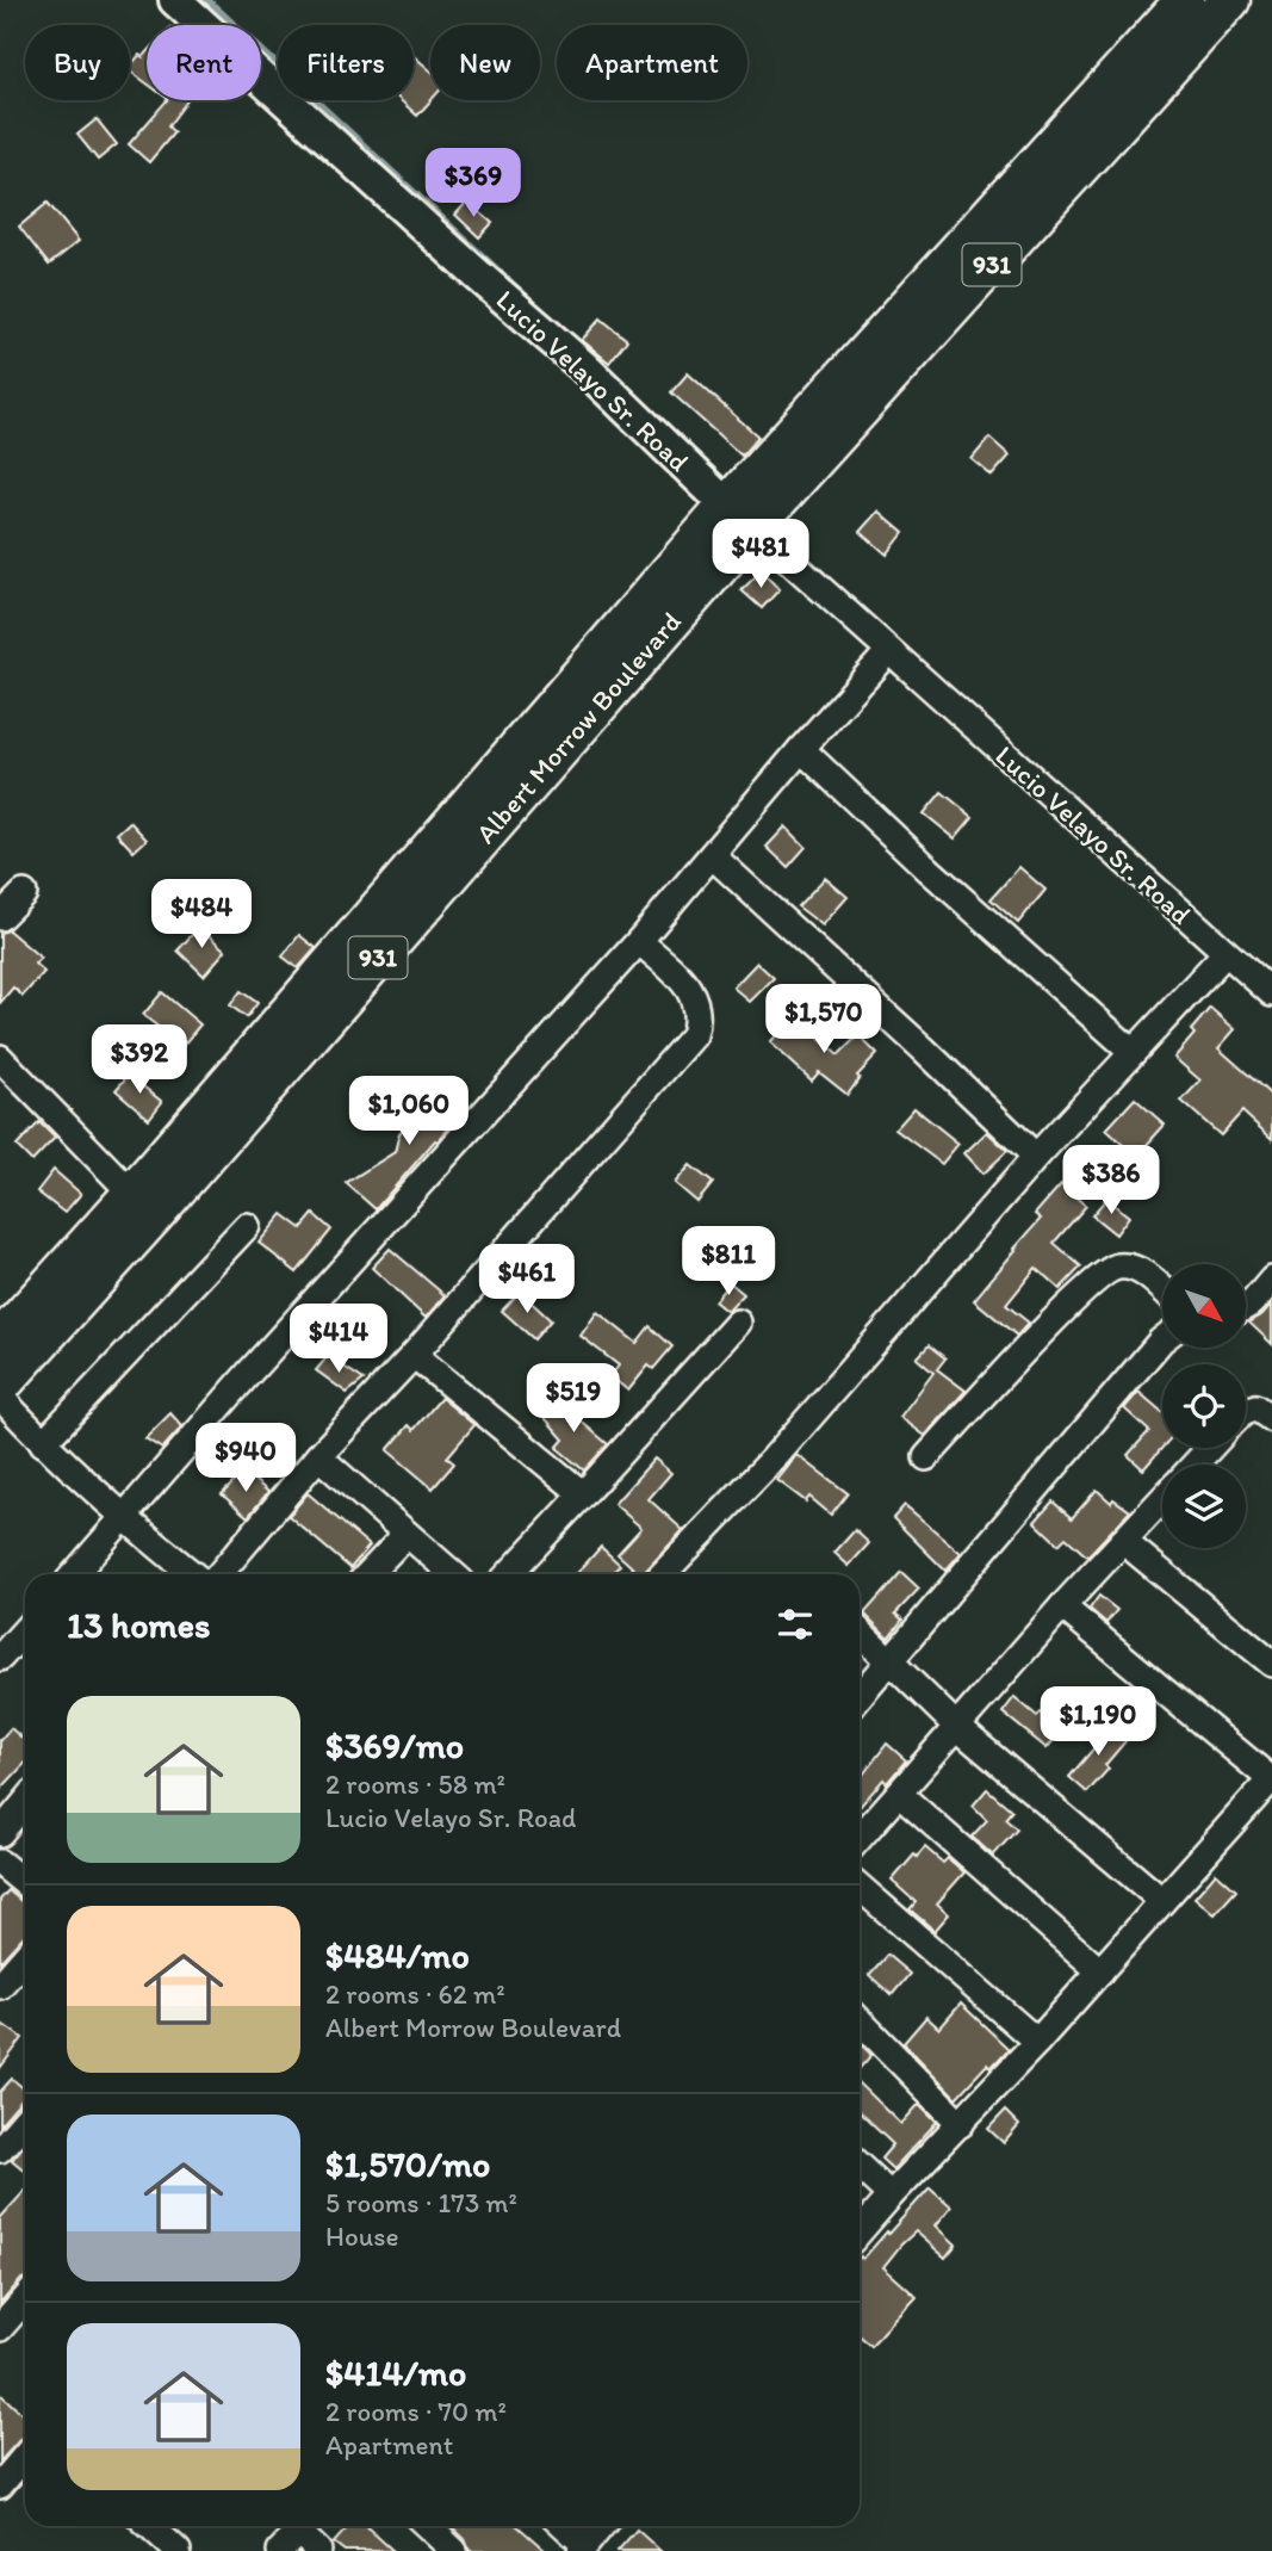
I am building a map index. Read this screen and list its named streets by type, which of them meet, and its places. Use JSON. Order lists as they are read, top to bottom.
{
  "streets": {
    "highway": ["931", "Albert Morrow Boulevard"],
    "main road": ["Lucio Velayo Sr. Road"]
  },
  "crossings": [
    ["Lucio Velayo Sr. Road", "Albert Morrow Boulevard"]
  ],
  "north": "bottom right",
  "page": {
    "chip": [
      "Buy",
      "Rent",
      "Filters",
      "New",
      "Apartment"
    ],
    "price": [
      "$369",
      "$481",
      "$484",
      "$1,570",
      "$392",
      "$1,060",
      "$386",
      "$811",
      "$461",
      "$414",
      "$519",
      "$940",
      "$1,190"
    ],
    "heading": "13 homes",
    "list": [
      {
        "name": "$369/mo",
        "note": "2 rooms · 58 m² · Lucio Velayo Sr. Road"
      },
      {
        "name": "$484/mo",
        "note": "2 rooms · 62 m² · Albert Morrow Boulevard"
      },
      {
        "name": "$1,570/mo",
        "note": "5 rooms · 173 m² · House"
      },
      {
        "name": "$414/mo",
        "note": "2 rooms · 70 m² · Apartment"
      }
    ]
  }
}
